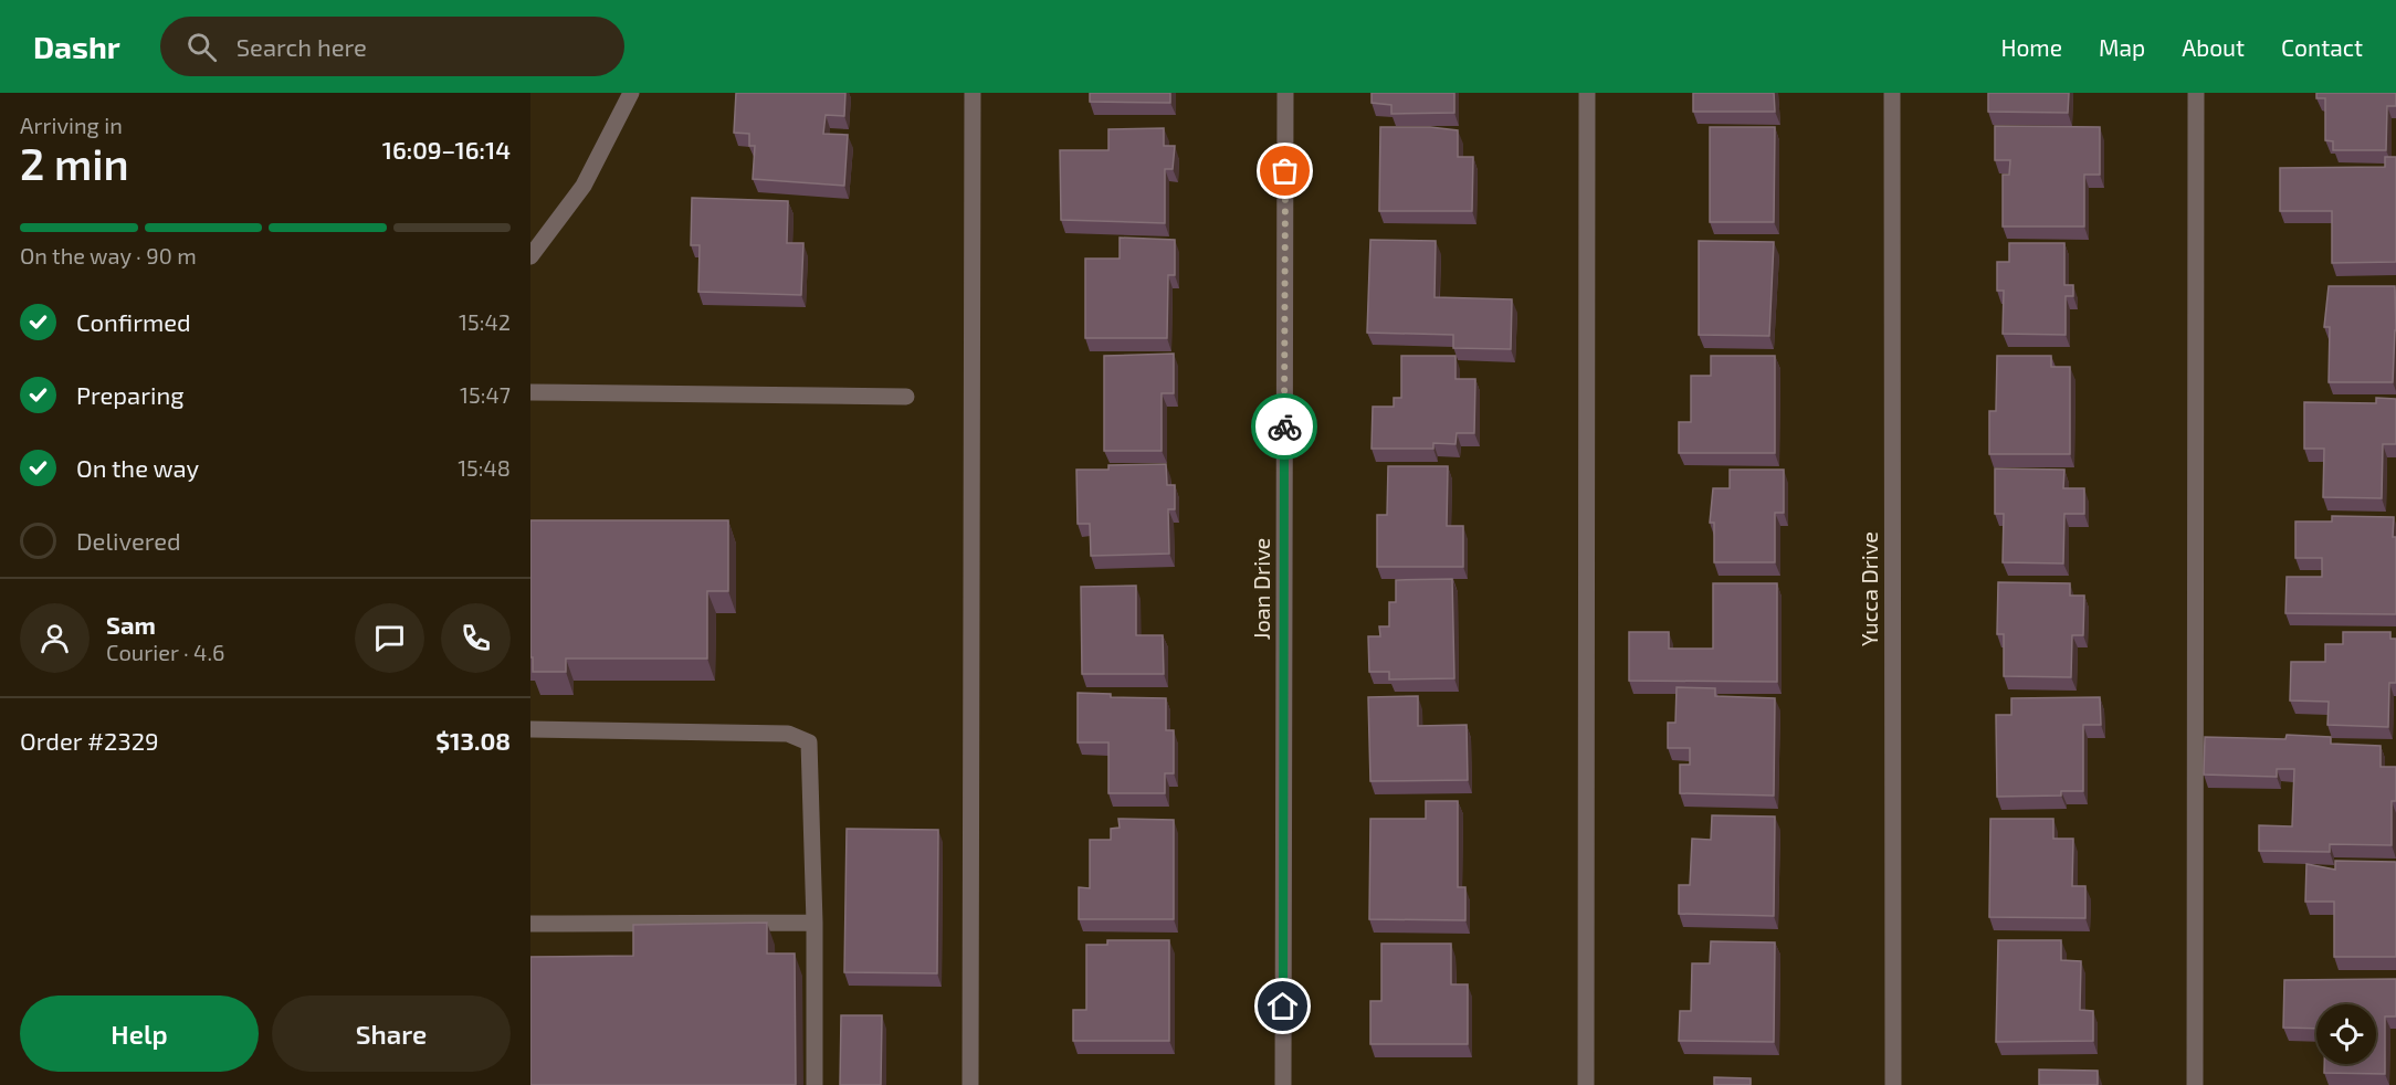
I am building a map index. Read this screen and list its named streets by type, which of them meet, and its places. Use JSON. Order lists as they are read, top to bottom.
{
  "streets": {
    "street": ["Joan Drive", "Yucca Drive"]
  },
  "page": {
    "header": "Dashr",
    "search": "Search here",
    "nav": [
      "Home",
      "Map",
      "About",
      "Contact"
    ],
    "heading": ["2 min", "Arriving in", "16:09–16:14"],
    "panel": [
      "Sam",
      "Courier · 4.6",
      "Order #2329",
      "$13.08"
    ],
    "bar": "On the way · 90 m",
    "list": [
      ["Confirmed", "15:42"],
      ["Preparing", "15:47"],
      ["On the way", "15:48"],
      "Delivered"
    ],
    "buttons": ["Help", "Share"]
  }
}
